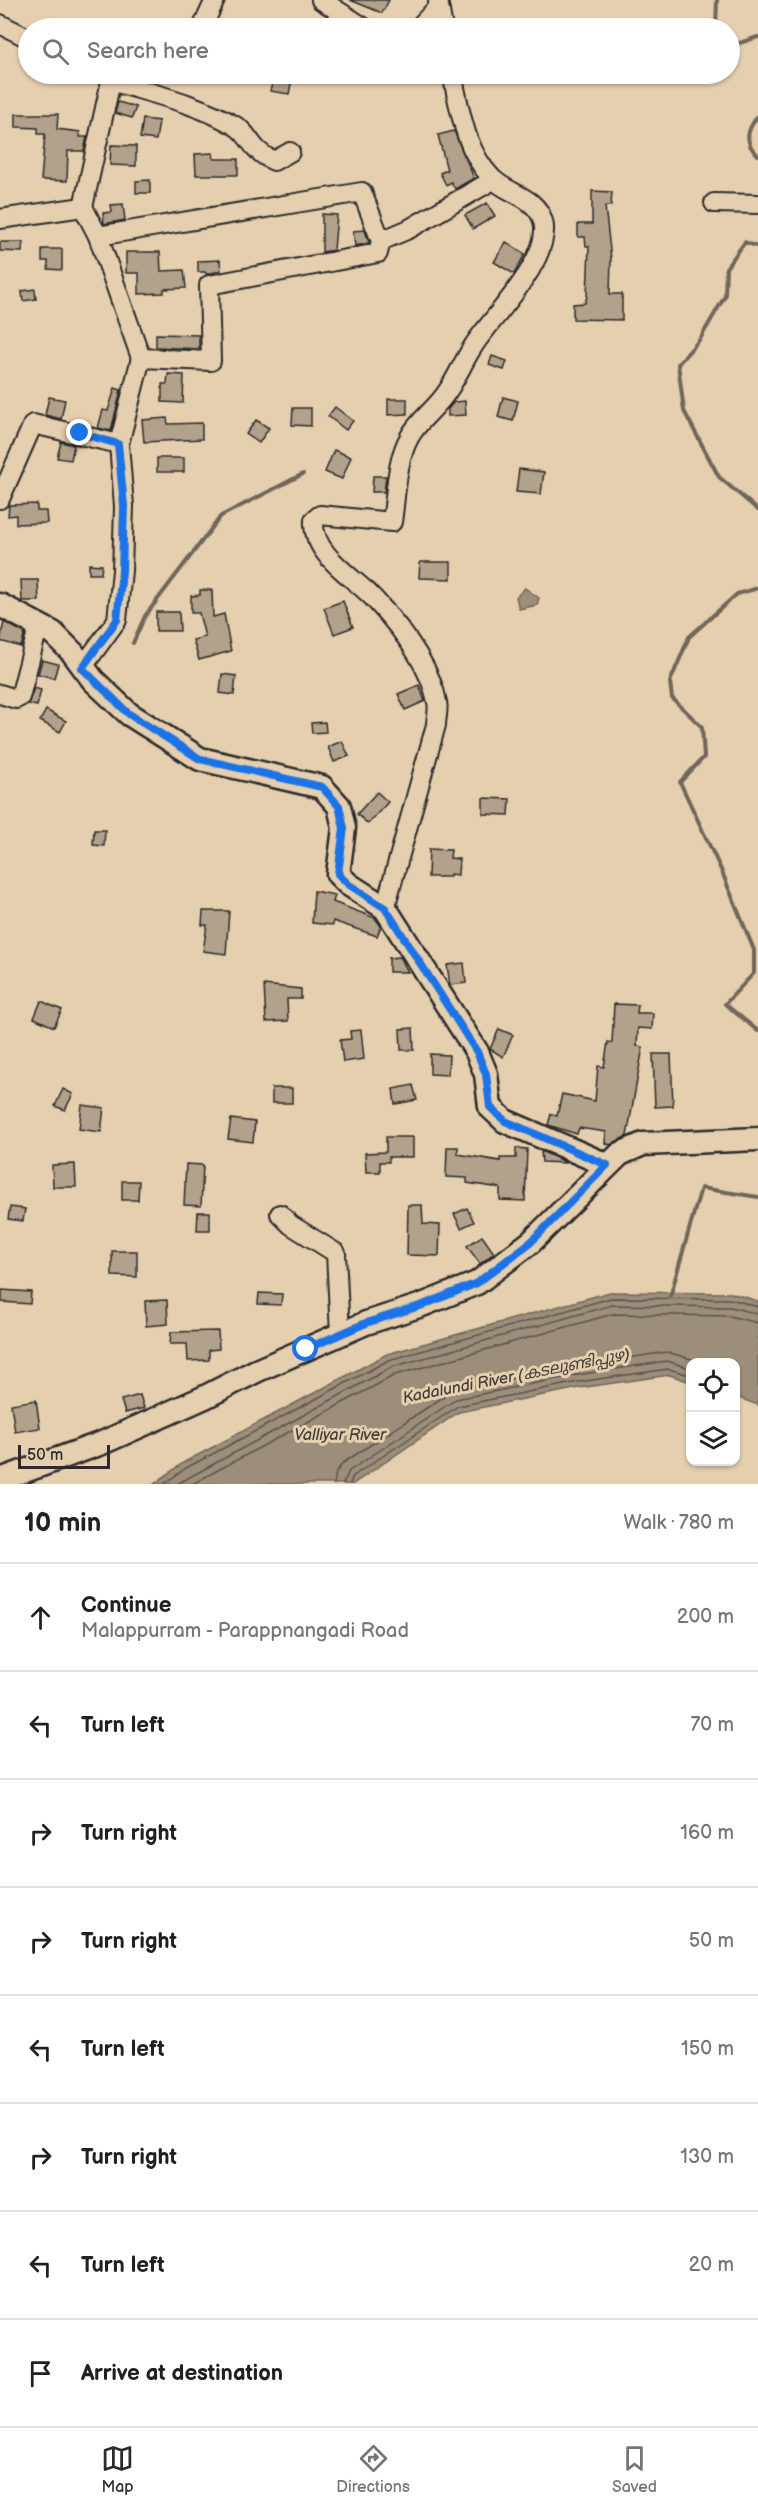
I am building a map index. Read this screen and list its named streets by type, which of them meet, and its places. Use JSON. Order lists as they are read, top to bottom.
{
  "water": ["Kadalundi River (കടലുണ്ടിപ്പുഴ)", "Valliyar River"],
  "scale_bar": "50 m",
  "page": {
    "search": "Search here",
    "scale": "50 m",
    "heading": ["10 min", "Walk · 780 m"],
    "list": [
      ["Continue", "Malappurram - Parappnangadi Road", "200 m"],
      ["Turn left", "70 m"],
      ["Turn right", "160 m"],
      ["Turn right", "50 m"],
      ["Turn left", "150 m"],
      ["Turn right", "130 m"],
      ["Turn left", "20 m"],
      "Arrive at destination"
    ],
    "nav": ["Map", "Directions", "Saved"]
  }
}
